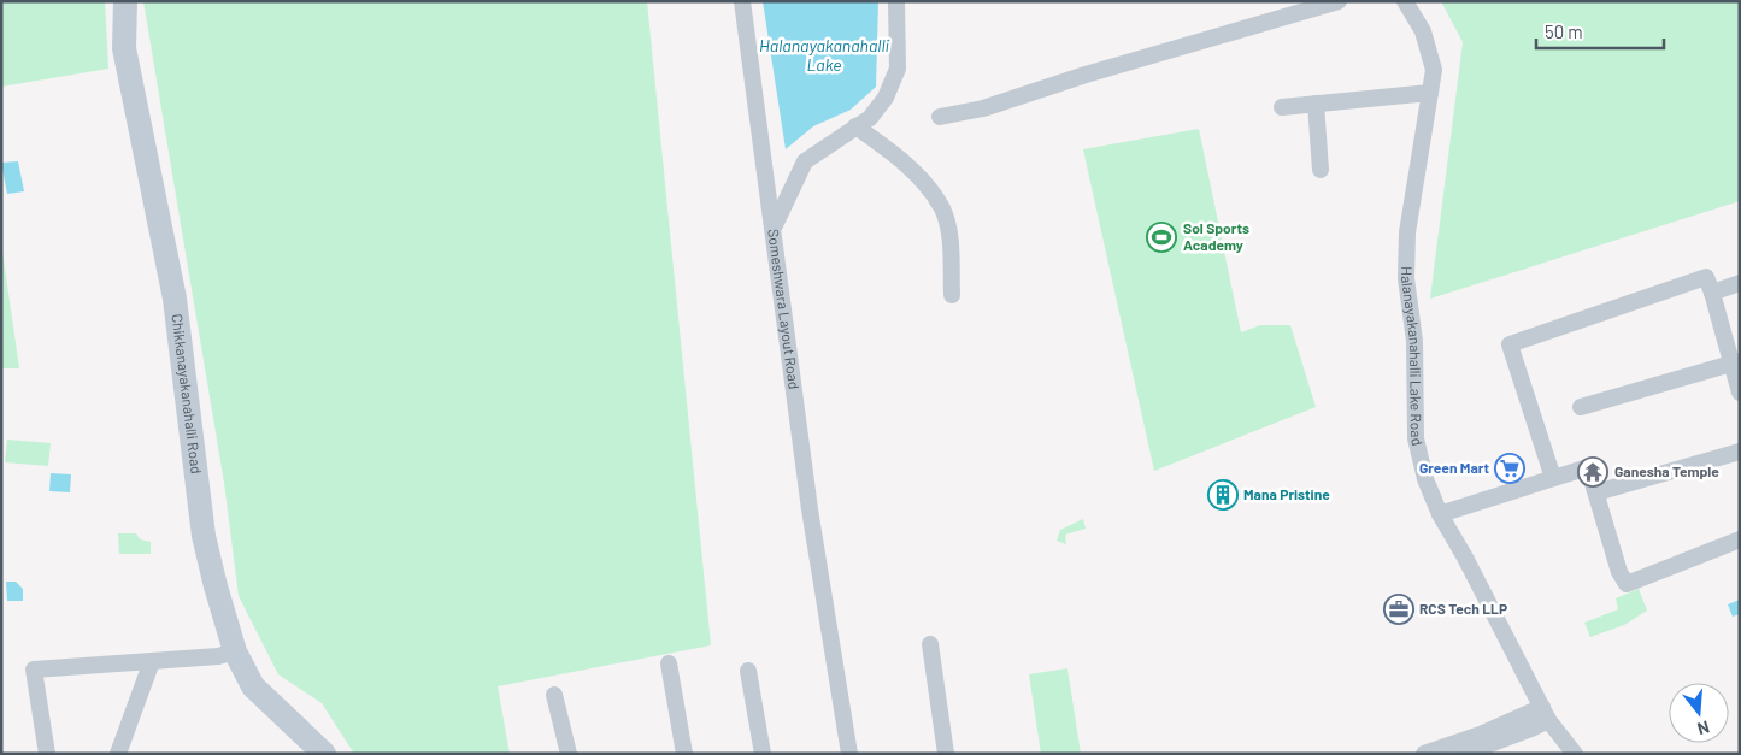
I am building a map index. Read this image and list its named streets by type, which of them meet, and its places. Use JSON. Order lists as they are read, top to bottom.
{
  "streets": {
    "main road": ["Chikkanayakanahalli Road"],
    "street": ["Someshwara Layout Road", "Halanayakanahalli Lake Road"]
  },
  "water": ["Halanayakanahalli Lake"],
  "places": {
    "sports": ["Sol Sports Academy"],
    "supermarket": ["Green Mart"],
    "temple": ["Ganesha Temple"],
    "building": ["Mana Pristine"],
    "office": ["RCS Tech LLP"]
  },
  "scale_bar": "50 m",
  "north": "bottom"
}
